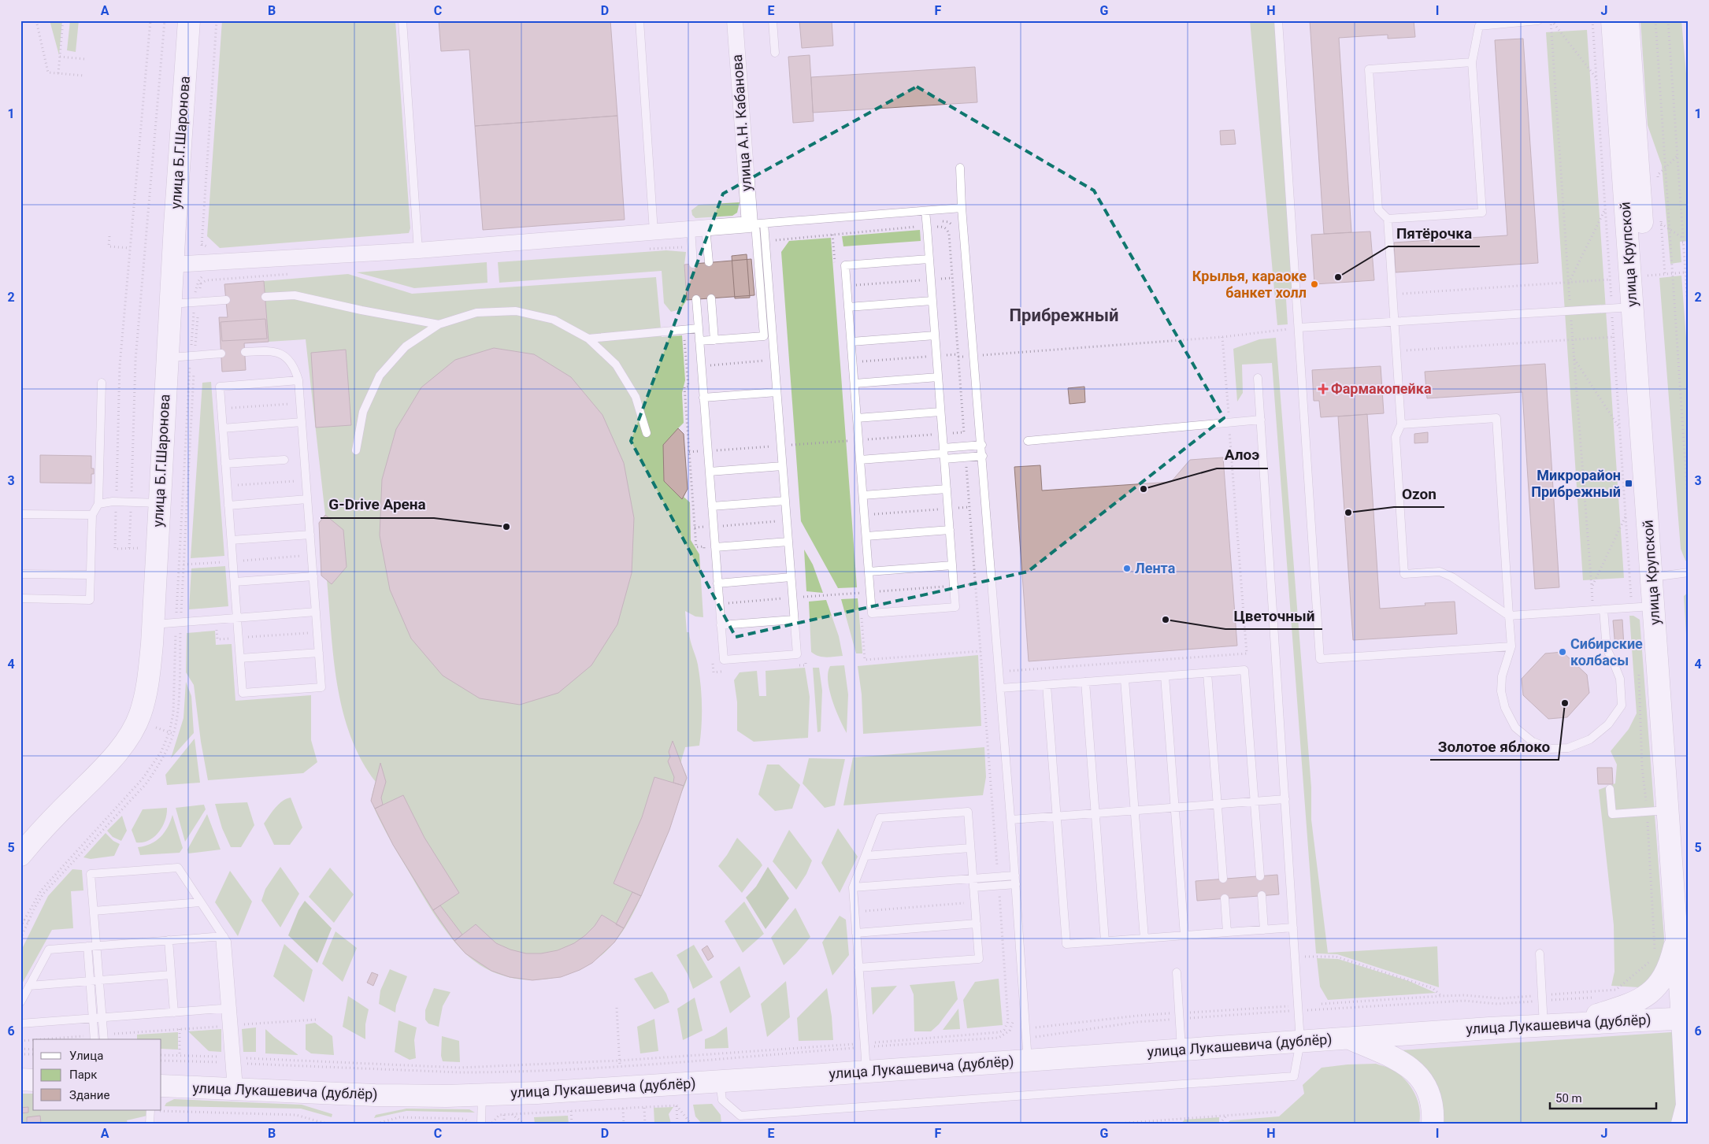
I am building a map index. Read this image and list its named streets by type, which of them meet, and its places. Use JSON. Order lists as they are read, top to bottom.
{
  "streets": {
    "main road": ["улица Б.Г.Шаронова", "улица Крупской", "улица Лукашевича (дублёр)"],
    "street": ["улица А.Н. Кабанова"]
  },
  "crossings": [
    ["улица Крупской", "улица Лукашевича (дублёр)"]
  ],
  "districts": ["Прибрежный"],
  "places": {
    "other": [
      "Пятёрочка",
      "Крылья, караоке банкет холл",
      "Алоэ",
      "Ozon",
      "G-Drive Арена",
      "Лента",
      "Цветочный",
      "Сибирские колбасы",
      "Золотое яблоко"
    ],
    "health": ["Фармакопейка"],
    "transit": ["Микрорайон Прибрежный"]
  },
  "legend": ["Улица", "Парк", "Здание"],
  "scale_bar": "50 m",
  "grid": {
    "columns": [
      "A",
      "B",
      "C",
      "D",
      "E",
      "F",
      "G",
      "H",
      "I",
      "J"
    ],
    "rows": [
      "1",
      "2",
      "3",
      "4",
      "5",
      "6"
    ]
  }
}
